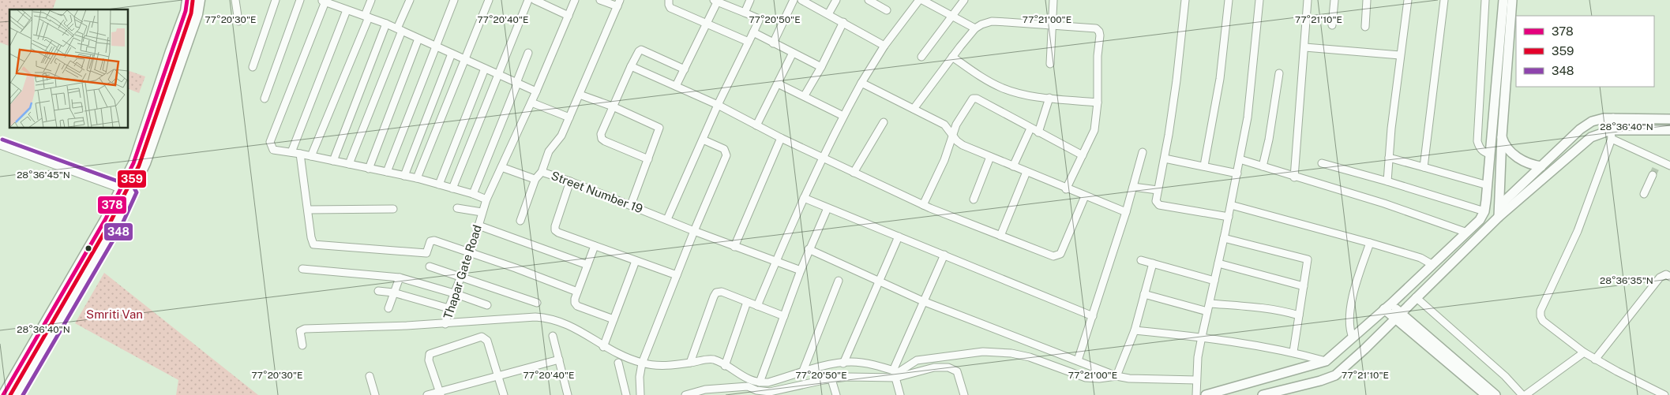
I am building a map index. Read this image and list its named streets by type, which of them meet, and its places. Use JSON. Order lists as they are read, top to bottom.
{
  "streets": {
    "street": ["Street Number 19", "Thapar Gate Road"]
  },
  "crossings": [
    ["Street Number 19", "Thapar Gate Road"]
  ],
  "parks": ["Smriti Van"],
  "lines": ["transit line 378", "transit line 359", "transit line 348"],
  "legend": ["378", "359", "348"],
  "coordinates": [
    "77°20'30\"E",
    "77°20'40\"E",
    "77°20'50\"E",
    "77°21'00\"E",
    "77°21'10\"E",
    "28°36'40\"N",
    "28°36'45\"N",
    "28°36'35\"N"
  ]
}
